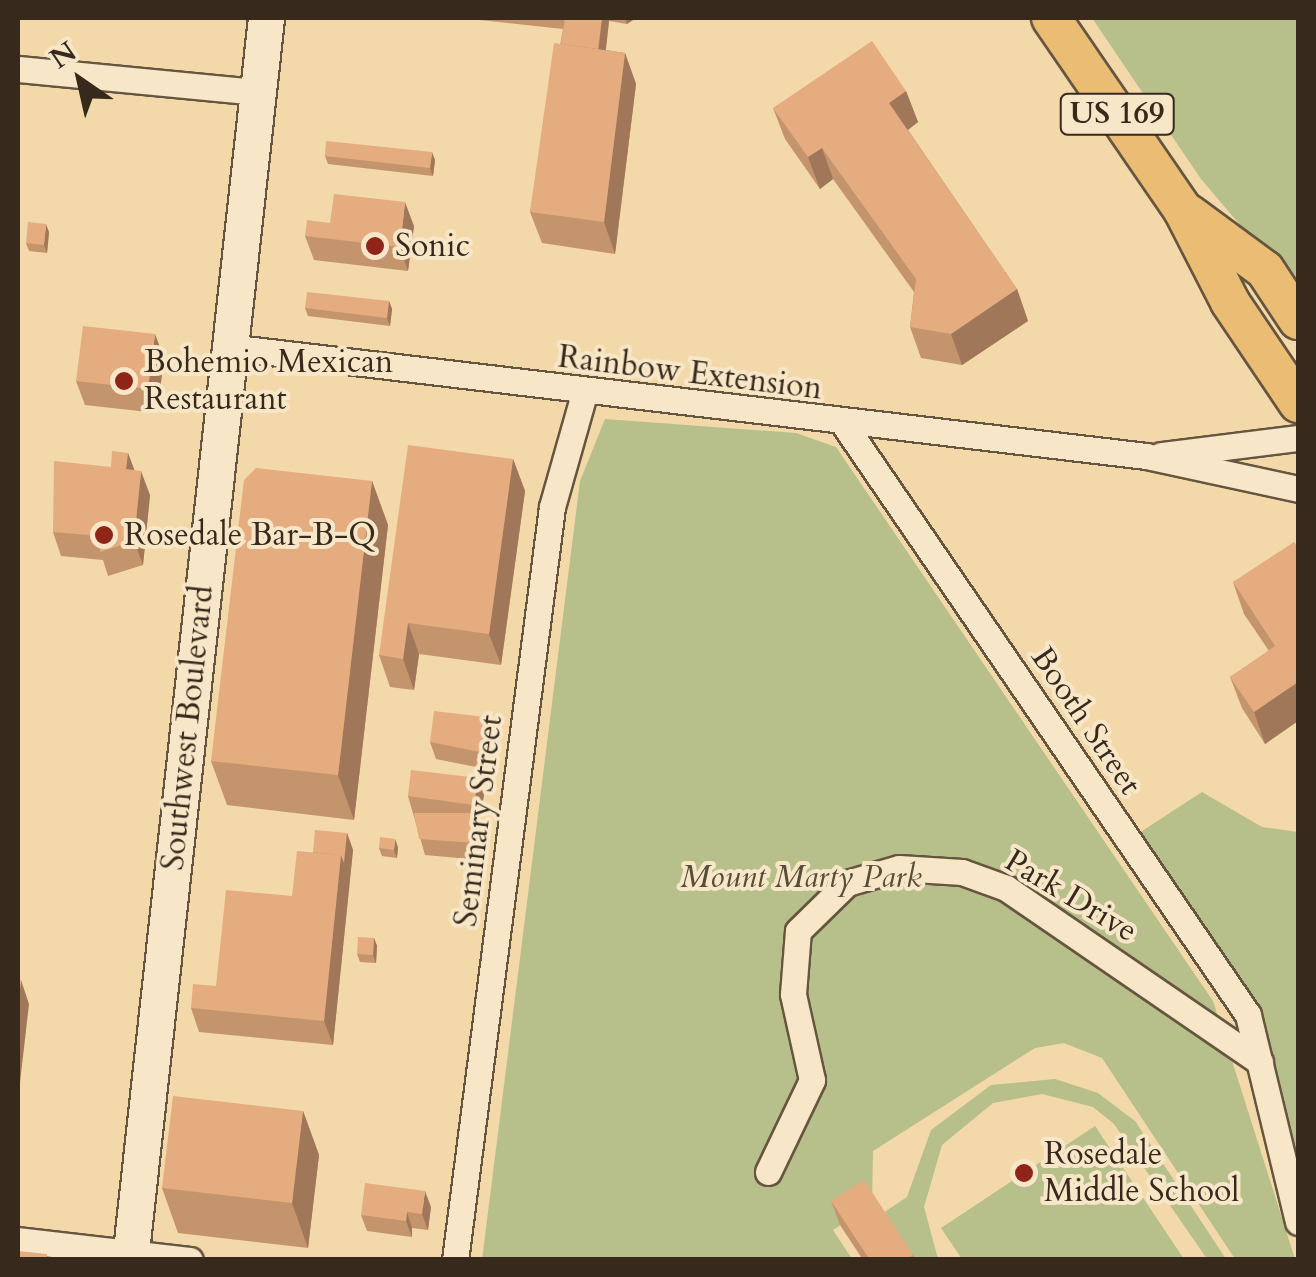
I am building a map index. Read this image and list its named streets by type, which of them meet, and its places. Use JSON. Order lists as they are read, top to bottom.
{
  "streets": {
    "main road": ["US 169", "Southwest Boulevard"],
    "street": [
      "Rainbow Extension",
      "Booth Street",
      "Seminary Street",
      "Park Drive"
    ]
  },
  "crossings": [
    ["Rainbow Extension", "Booth Street"],
    ["Rainbow Extension", "Southwest Boulevard"],
    ["Rainbow Extension", "Seminary Street"],
    ["Booth Street", "Park Drive"]
  ],
  "parks": ["Mount Marty Park"],
  "places": [
    "Sonic",
    "Bohemio Mexican Restaurant",
    "Rosedale Bar-B-Q",
    "Rosedale Middle School"
  ],
  "north": "top left"
}
